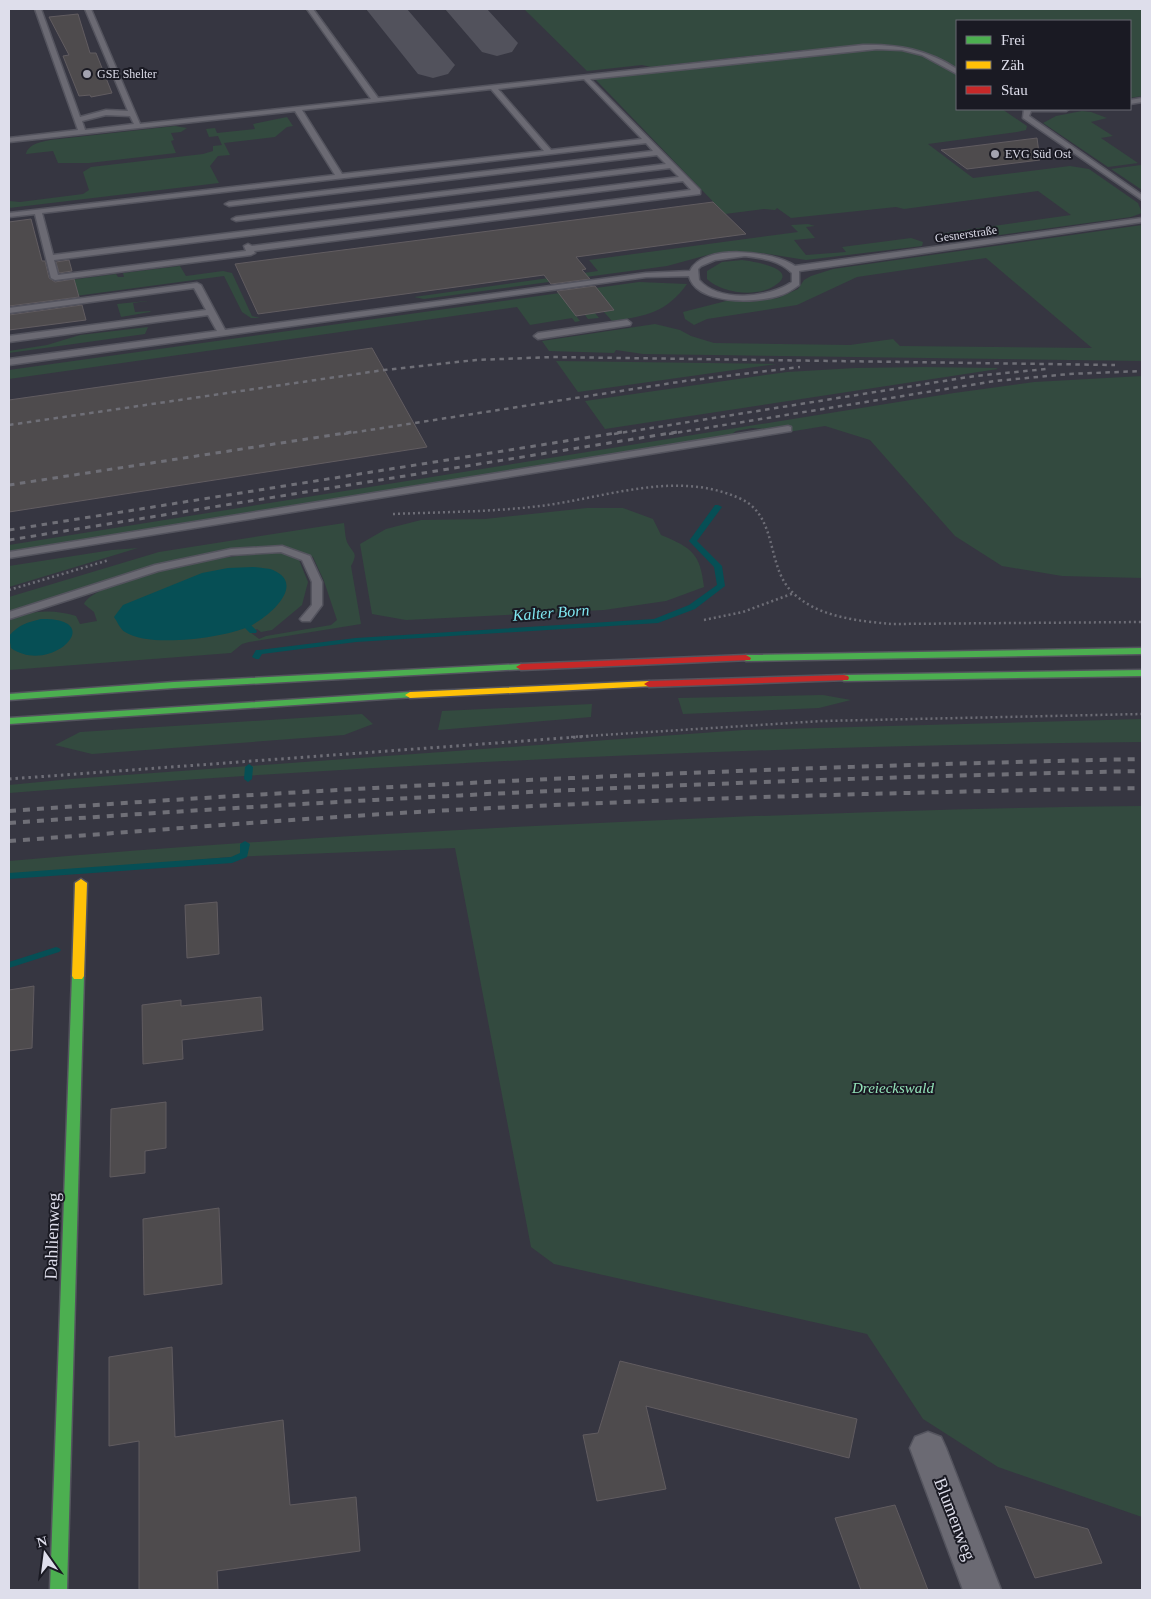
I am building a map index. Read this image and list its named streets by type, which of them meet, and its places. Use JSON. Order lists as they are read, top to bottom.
{
  "streets": {
    "main road": ["Dahlienweg"],
    "street": ["Blumenweg"],
    "lane": ["Gesnerstraße"]
  },
  "water": ["Kalter Born"],
  "parks": ["Dreieckswald"],
  "places": ["GSE Shelter", "EVG Süd Ost"],
  "legend": ["Frei", "Zäh", "Stau"],
  "north": "top"
}
